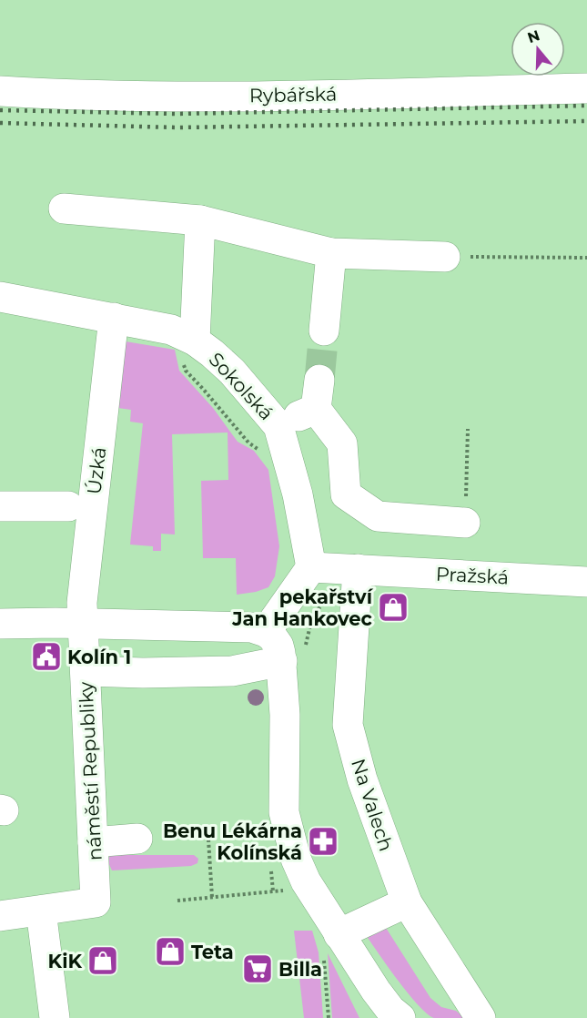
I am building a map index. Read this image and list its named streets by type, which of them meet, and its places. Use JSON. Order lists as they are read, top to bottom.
{
  "streets": {
    "street": [
      "Rybářská",
      "Sokolská",
      "Úzká",
      "Pražská",
      "náměstí Republiky",
      "Na Valech"
    ]
  },
  "crossings": [
    ["Sokolská", "Úzká"],
    ["Sokolská", "Pražská"],
    ["Úzká", "náměstí Republiky"],
    ["Pražská", "Na Valech"]
  ],
  "places": {
    "shop": ["pekařství Jan Hankovec", "Teta", "KiK"],
    "public building": ["Kolín 1"],
    "pharmacy": ["Benu Lékárna Kolínská"],
    "supermarket": ["Billa"]
  },
  "north": "top"
}
